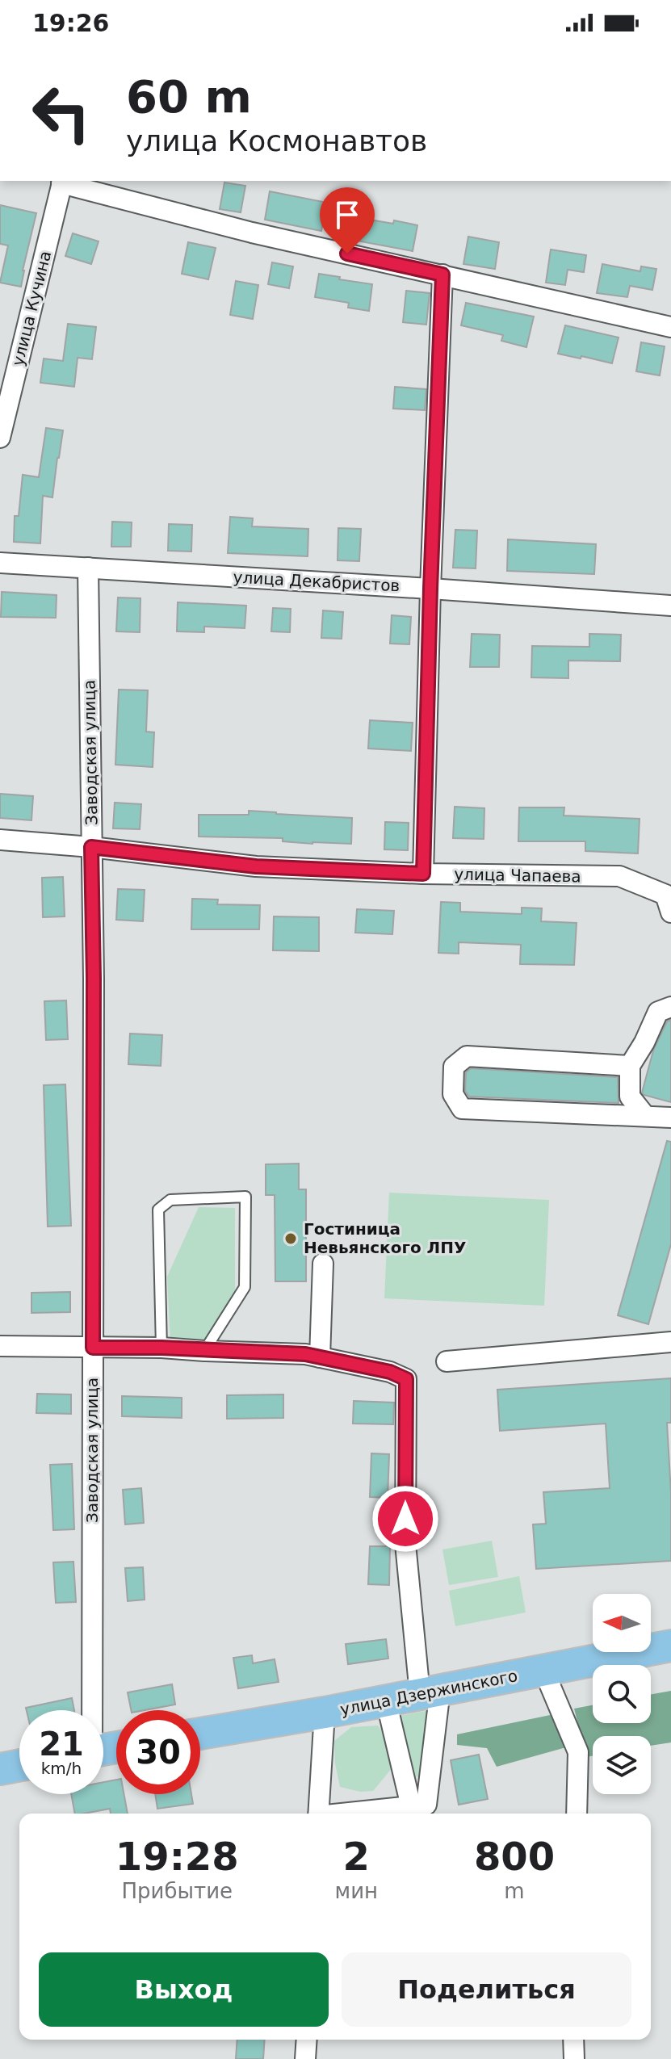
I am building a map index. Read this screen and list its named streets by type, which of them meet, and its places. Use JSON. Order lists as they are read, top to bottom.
{
  "streets": {
    "main road": ["улица Дзержинского"],
    "street": [
      "улица Кучина",
      "улица Декабристов",
      "Заводская улица",
      "улица Чапаева"
    ]
  },
  "crossings": [
    ["улица Декабристов", "Заводская улица"],
    ["Заводская улица", "улица Чапаева"]
  ],
  "places": ["Гостиница Невьянского ЛПУ"],
  "north": "left",
  "page": {
    "status": "19:26",
    "turn": ["60 m", "улица Космонавтов"],
    "speed": "21 km/h",
    "limit": "30",
    "eta": [
      "19:28",
      "Прибытие",
      "2",
      "мин",
      "800",
      "m"
    ],
    "buttons": ["Выход", "Поделиться"]
  }
}
